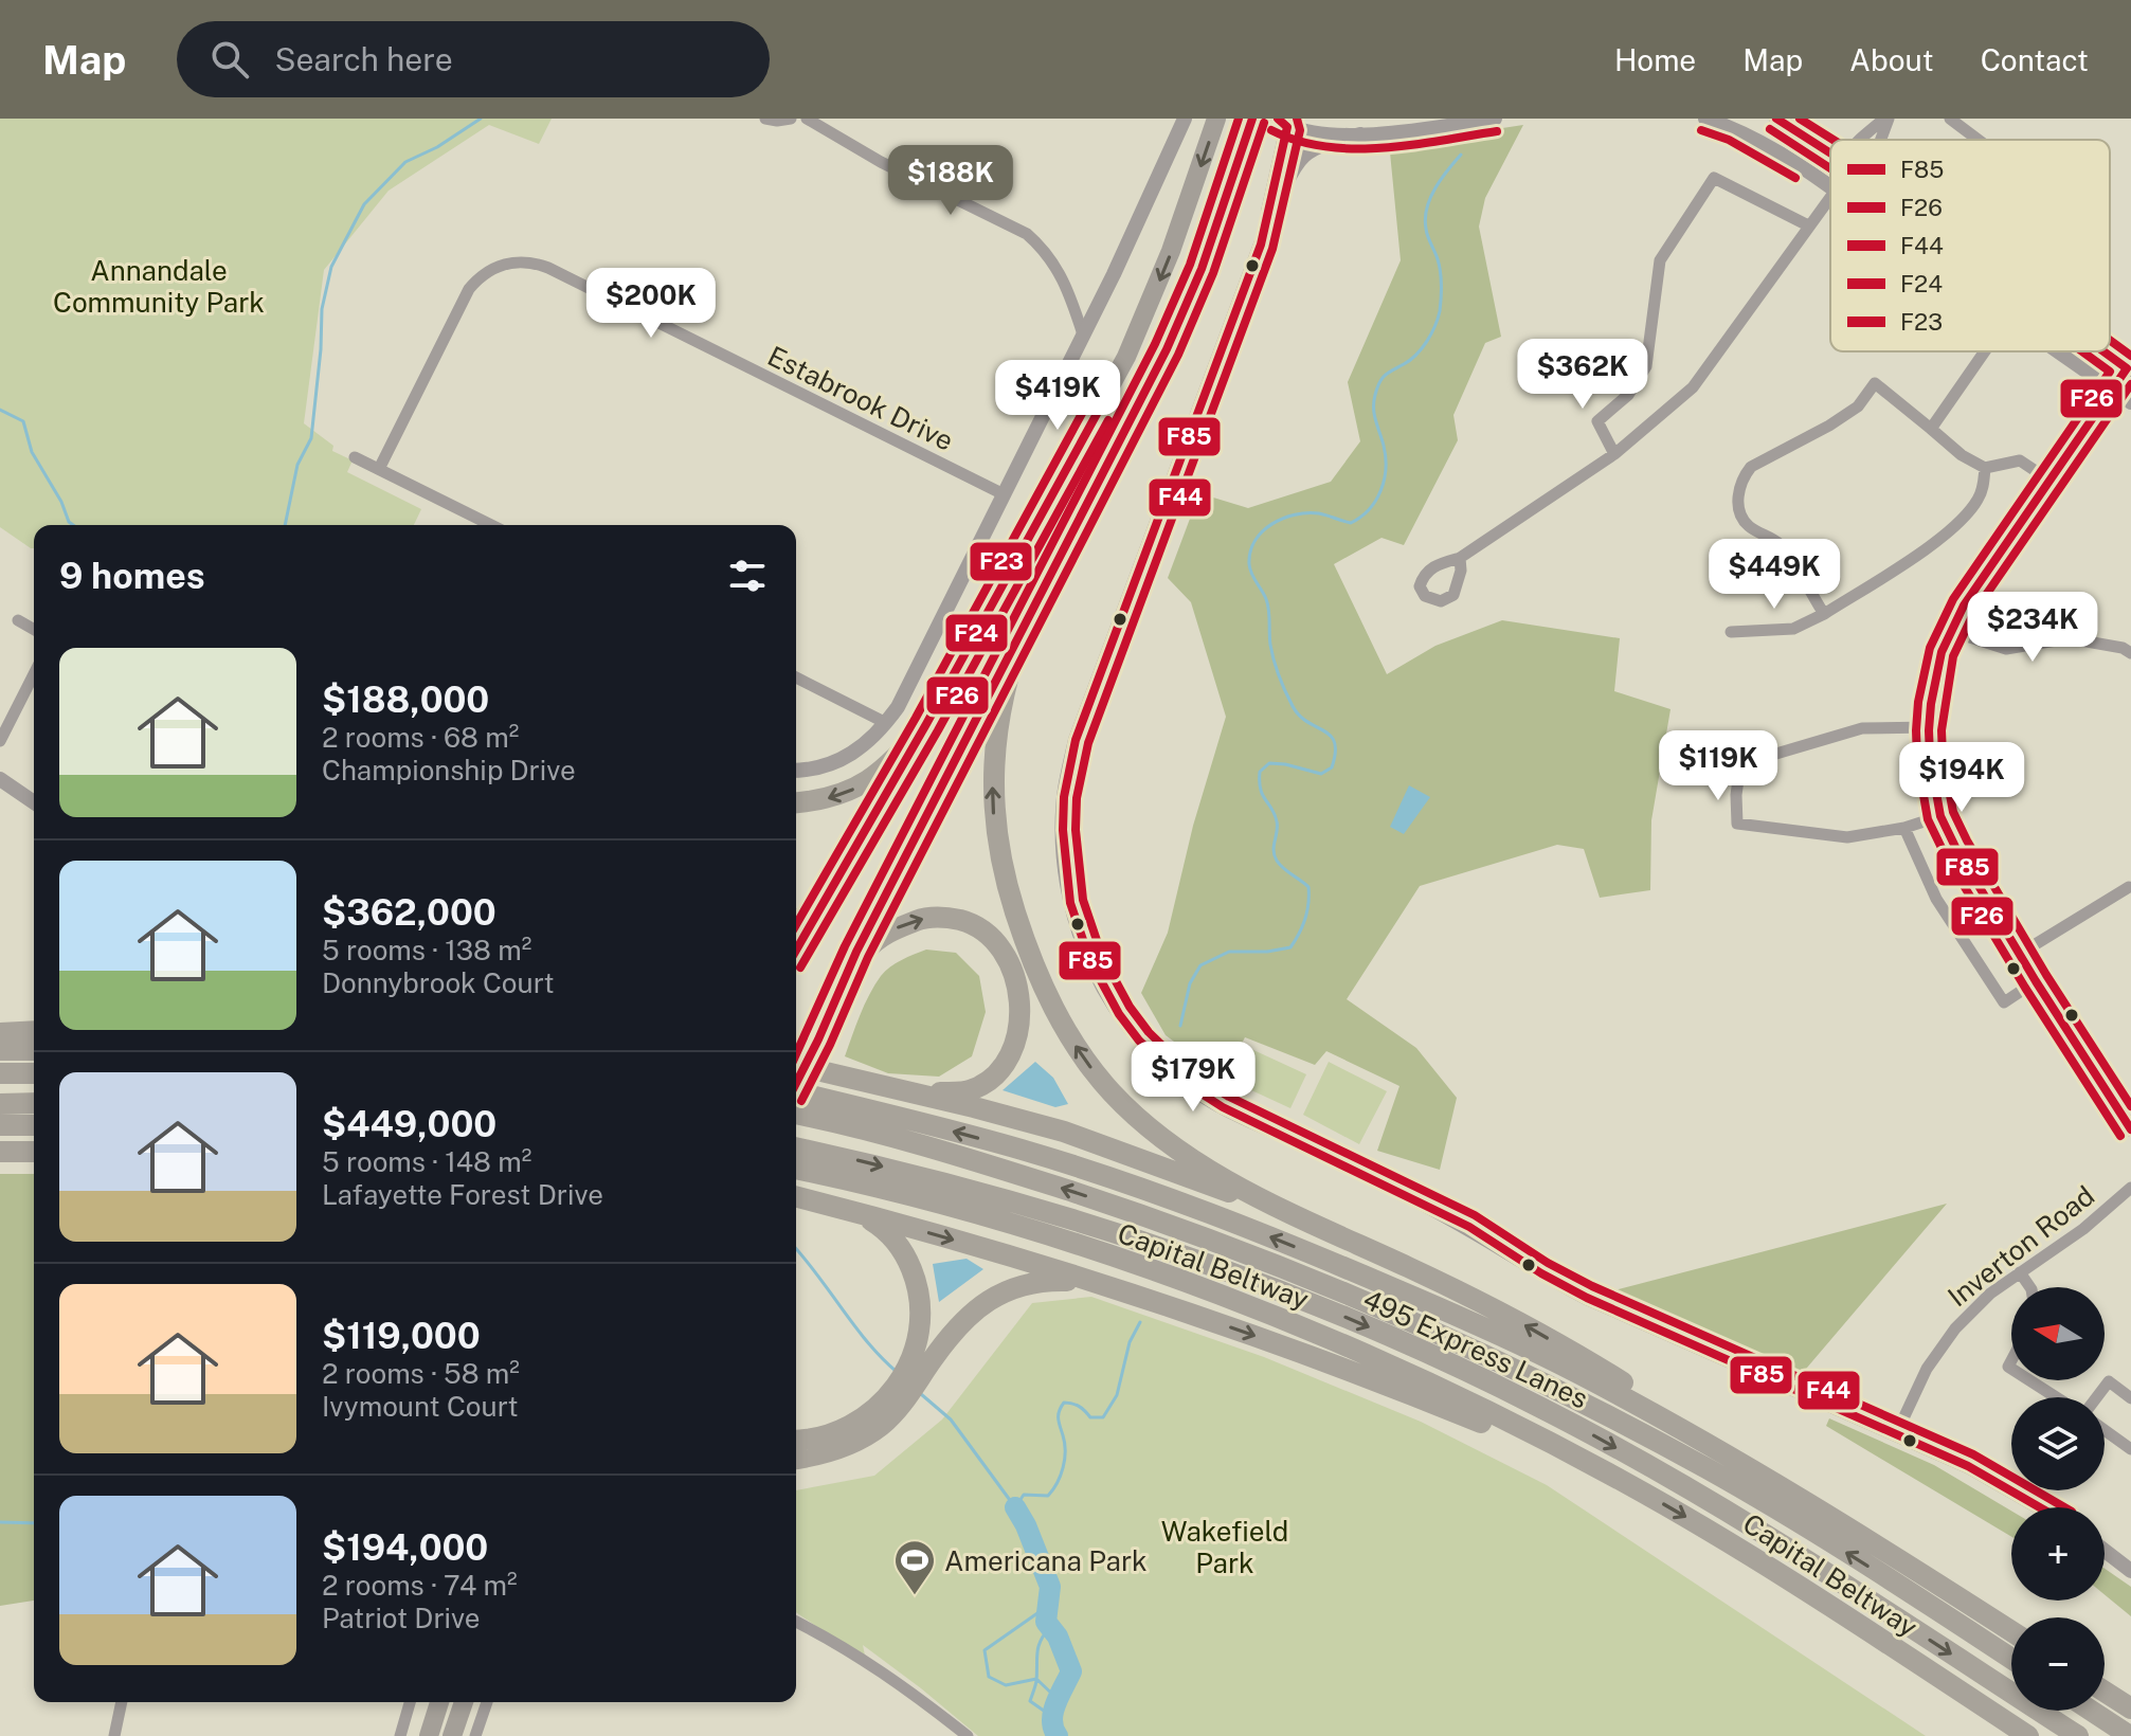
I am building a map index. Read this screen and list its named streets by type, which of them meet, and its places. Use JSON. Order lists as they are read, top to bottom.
{
  "streets": {
    "highway": ["Capital Beltway", "495 Express Lanes"],
    "street": ["Estabrook Drive", "Inverton Road"]
  },
  "parks": ["Annandale Community Park", "Wakefield Park"],
  "places": {
    "sports": ["Americana Park"]
  },
  "lines": [
    "transit line F85",
    "transit line F44",
    "transit line F24",
    "transit line F23",
    "transit line F26"
  ],
  "legend": [
    "F85",
    "F26",
    "F44",
    "F24",
    "F23"
  ],
  "north": "left",
  "page": {
    "header": "Map",
    "search": "Search here",
    "nav": [
      "Home",
      "Map",
      "About",
      "Contact"
    ],
    "price": [
      "$188K",
      "$200K",
      "$362K",
      "$419K",
      "$449K",
      "$234K",
      "$119K",
      "$194K",
      "$179K"
    ],
    "heading": "9 homes",
    "list": [
      {
        "name": "$188,000",
        "note": "2 rooms · 68 m² · Championship Drive"
      },
      {
        "name": "$362,000",
        "note": "5 rooms · 138 m² · Donnybrook Court"
      },
      {
        "name": "$449,000",
        "note": "5 rooms · 148 m² · Lafayette Forest Drive"
      },
      {
        "name": "$119,000",
        "note": "2 rooms · 58 m² · Ivymount Court"
      },
      {
        "name": "$194,000",
        "note": "2 rooms · 74 m² · Patriot Drive"
      }
    ],
    "map_buttons": ["+", "−"]
  }
}
